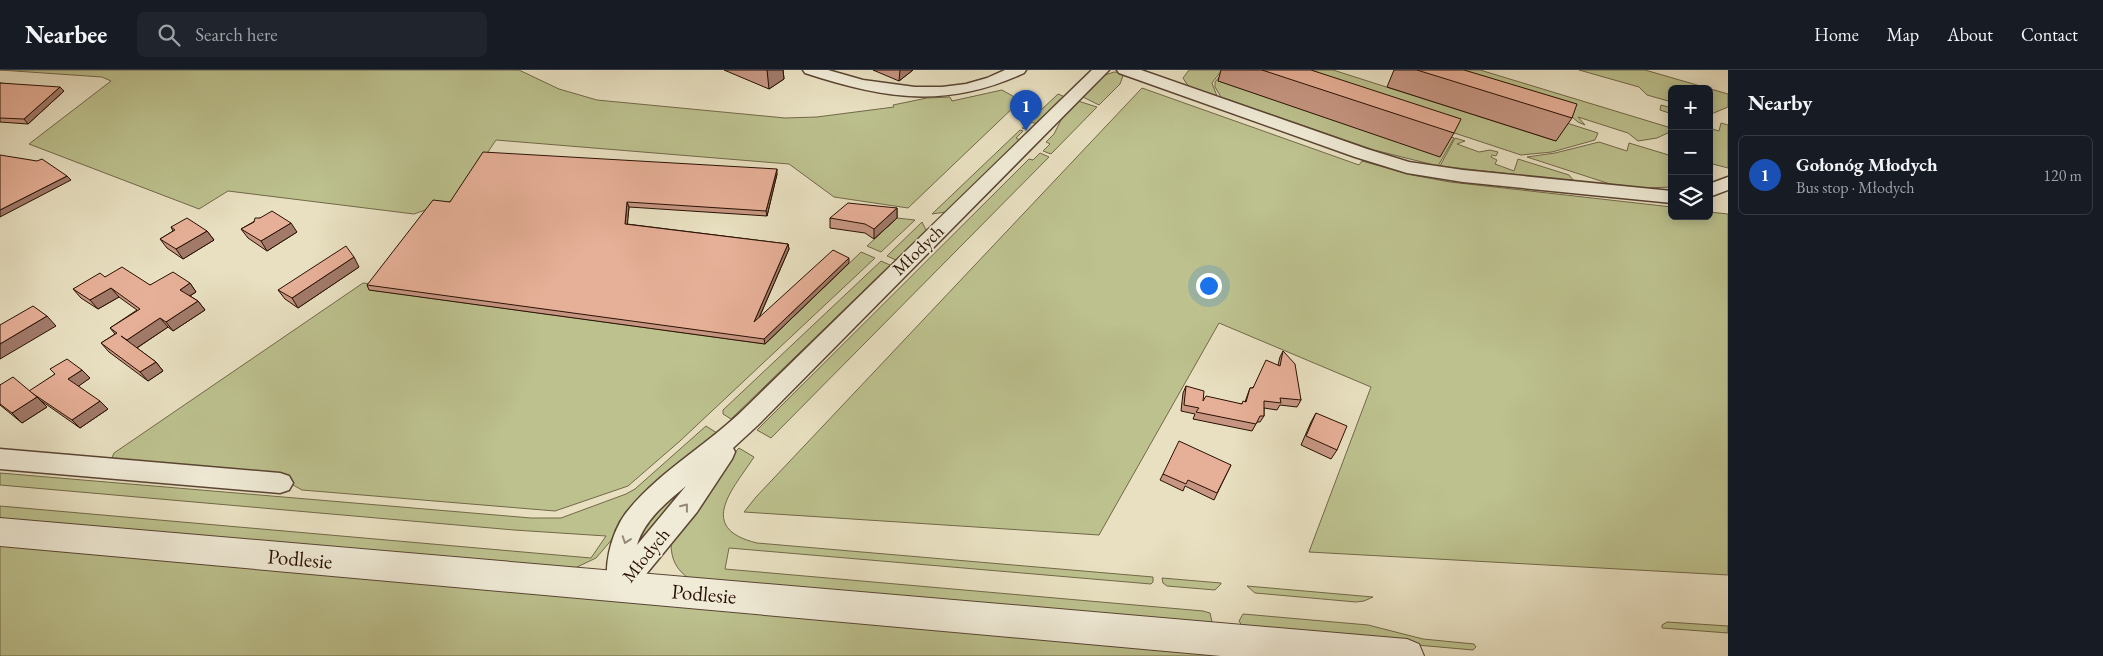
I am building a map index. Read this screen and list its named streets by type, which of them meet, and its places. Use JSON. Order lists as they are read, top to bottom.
{
  "streets": {
    "street": ["Młodych", "Podlesie"]
  },
  "crossings": [
    ["Młodych", "Podlesie"]
  ],
  "page": {
    "header": "Nearbee",
    "search": "Search here",
    "nav": [
      "Home",
      "Map",
      "About",
      "Contact"
    ],
    "heading": "Nearby",
    "map_buttons": ["+", "−"],
    "pins": "1",
    "list": [
      {
        "mark": "1",
        "name": "Gołonóg Młodych",
        "note": "Bus stop · Młodych",
        "value": "120 m"
      }
    ]
  }
}
